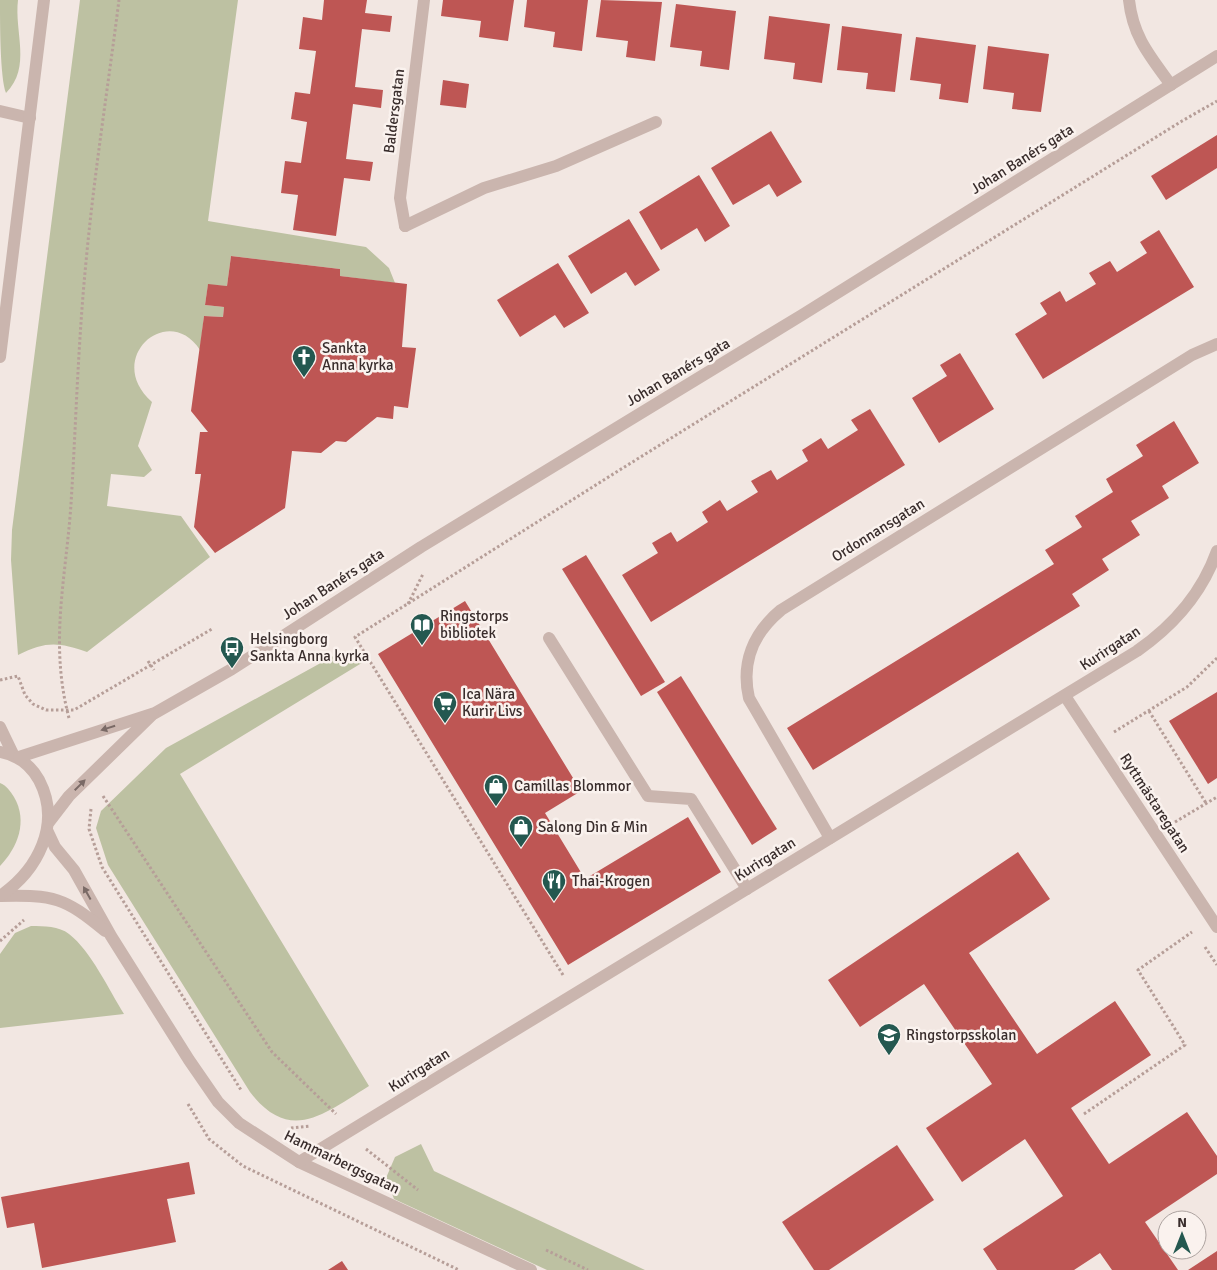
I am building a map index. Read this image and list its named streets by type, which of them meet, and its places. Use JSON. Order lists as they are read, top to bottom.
{
  "streets": {
    "street": [
      "Baldersgatan",
      "Johan Banérs gata",
      "Ordonnansgatan",
      "Kurirgatan",
      "Ryttmästaregatan",
      "Hammarbergsgatan"
    ]
  },
  "crossings": [
    ["Johan Banérs gata", "Hammarbergsgatan"],
    ["Ordonnansgatan", "Kurirgatan"],
    ["Kurirgatan", "Ryttmästaregatan"],
    ["Kurirgatan", "Hammarbergsgatan"]
  ],
  "places": {
    "church": ["Sankta Anna kyrka"],
    "library": ["Ringstorps bibliotek"],
    "bus stop": ["Helsingborg Sankta Anna kyrka"],
    "supermarket": ["Ica Nära Kurir Livs"],
    "shop": ["Camillas Blommor", "Salong Din & Min"],
    "restaurant": ["Thai-Krogen"],
    "school or university": ["Ringstorpsskolan"]
  },
  "north": "top"
}
